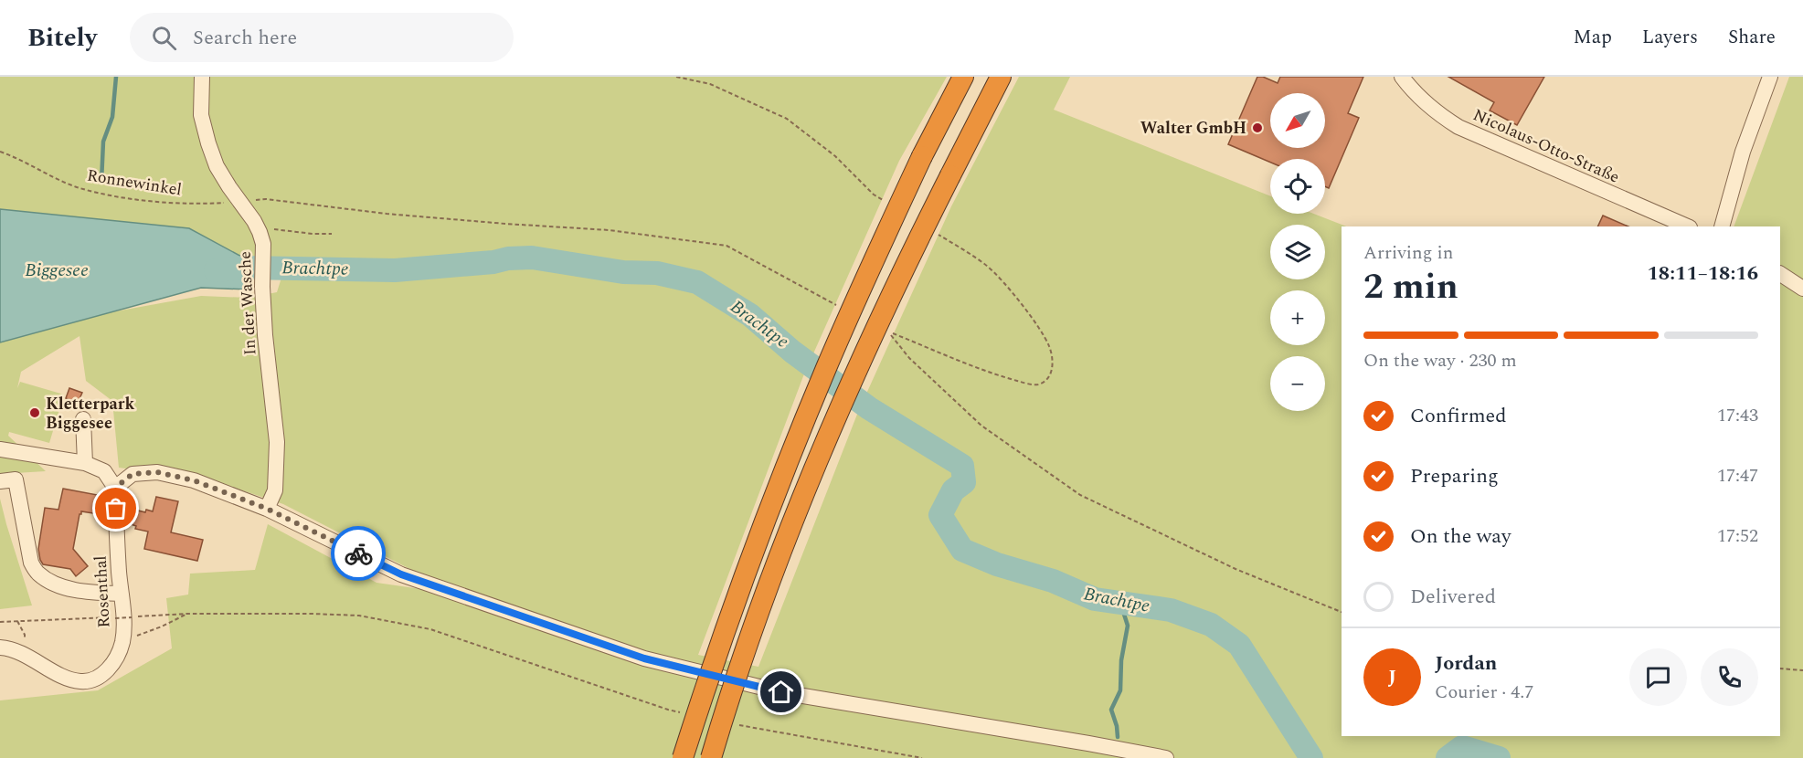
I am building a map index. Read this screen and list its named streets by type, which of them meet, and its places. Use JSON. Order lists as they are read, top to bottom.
{
  "streets": {
    "street": ["Nicolaus-Otto-Straße", "In der Wasche", "Rosenthal"],
    "path": ["Ronnewinkel"]
  },
  "crossings": [
    ["Ronnewinkel", "In der Wasche"]
  ],
  "water": ["Brachtpe", "Biggesee"],
  "places": ["Walter GmbH", "Kletterpark Biggesee"],
  "north": "bottom left",
  "page": {
    "header": "Bitely",
    "search": "Search here",
    "nav": ["Map", "Layers", "Share"],
    "map_buttons": ["+", "−"],
    "heading": ["2 min", "Arriving in", "18:11–18:16"],
    "panel": ["Jordan", "Courier · 4.7"],
    "bar": "On the way · 230 m",
    "list": [
      ["Confirmed", "17:43"],
      ["Preparing", "17:47"],
      ["On the way", "17:52"],
      "Delivered"
    ],
    "round": "J"
  }
}
